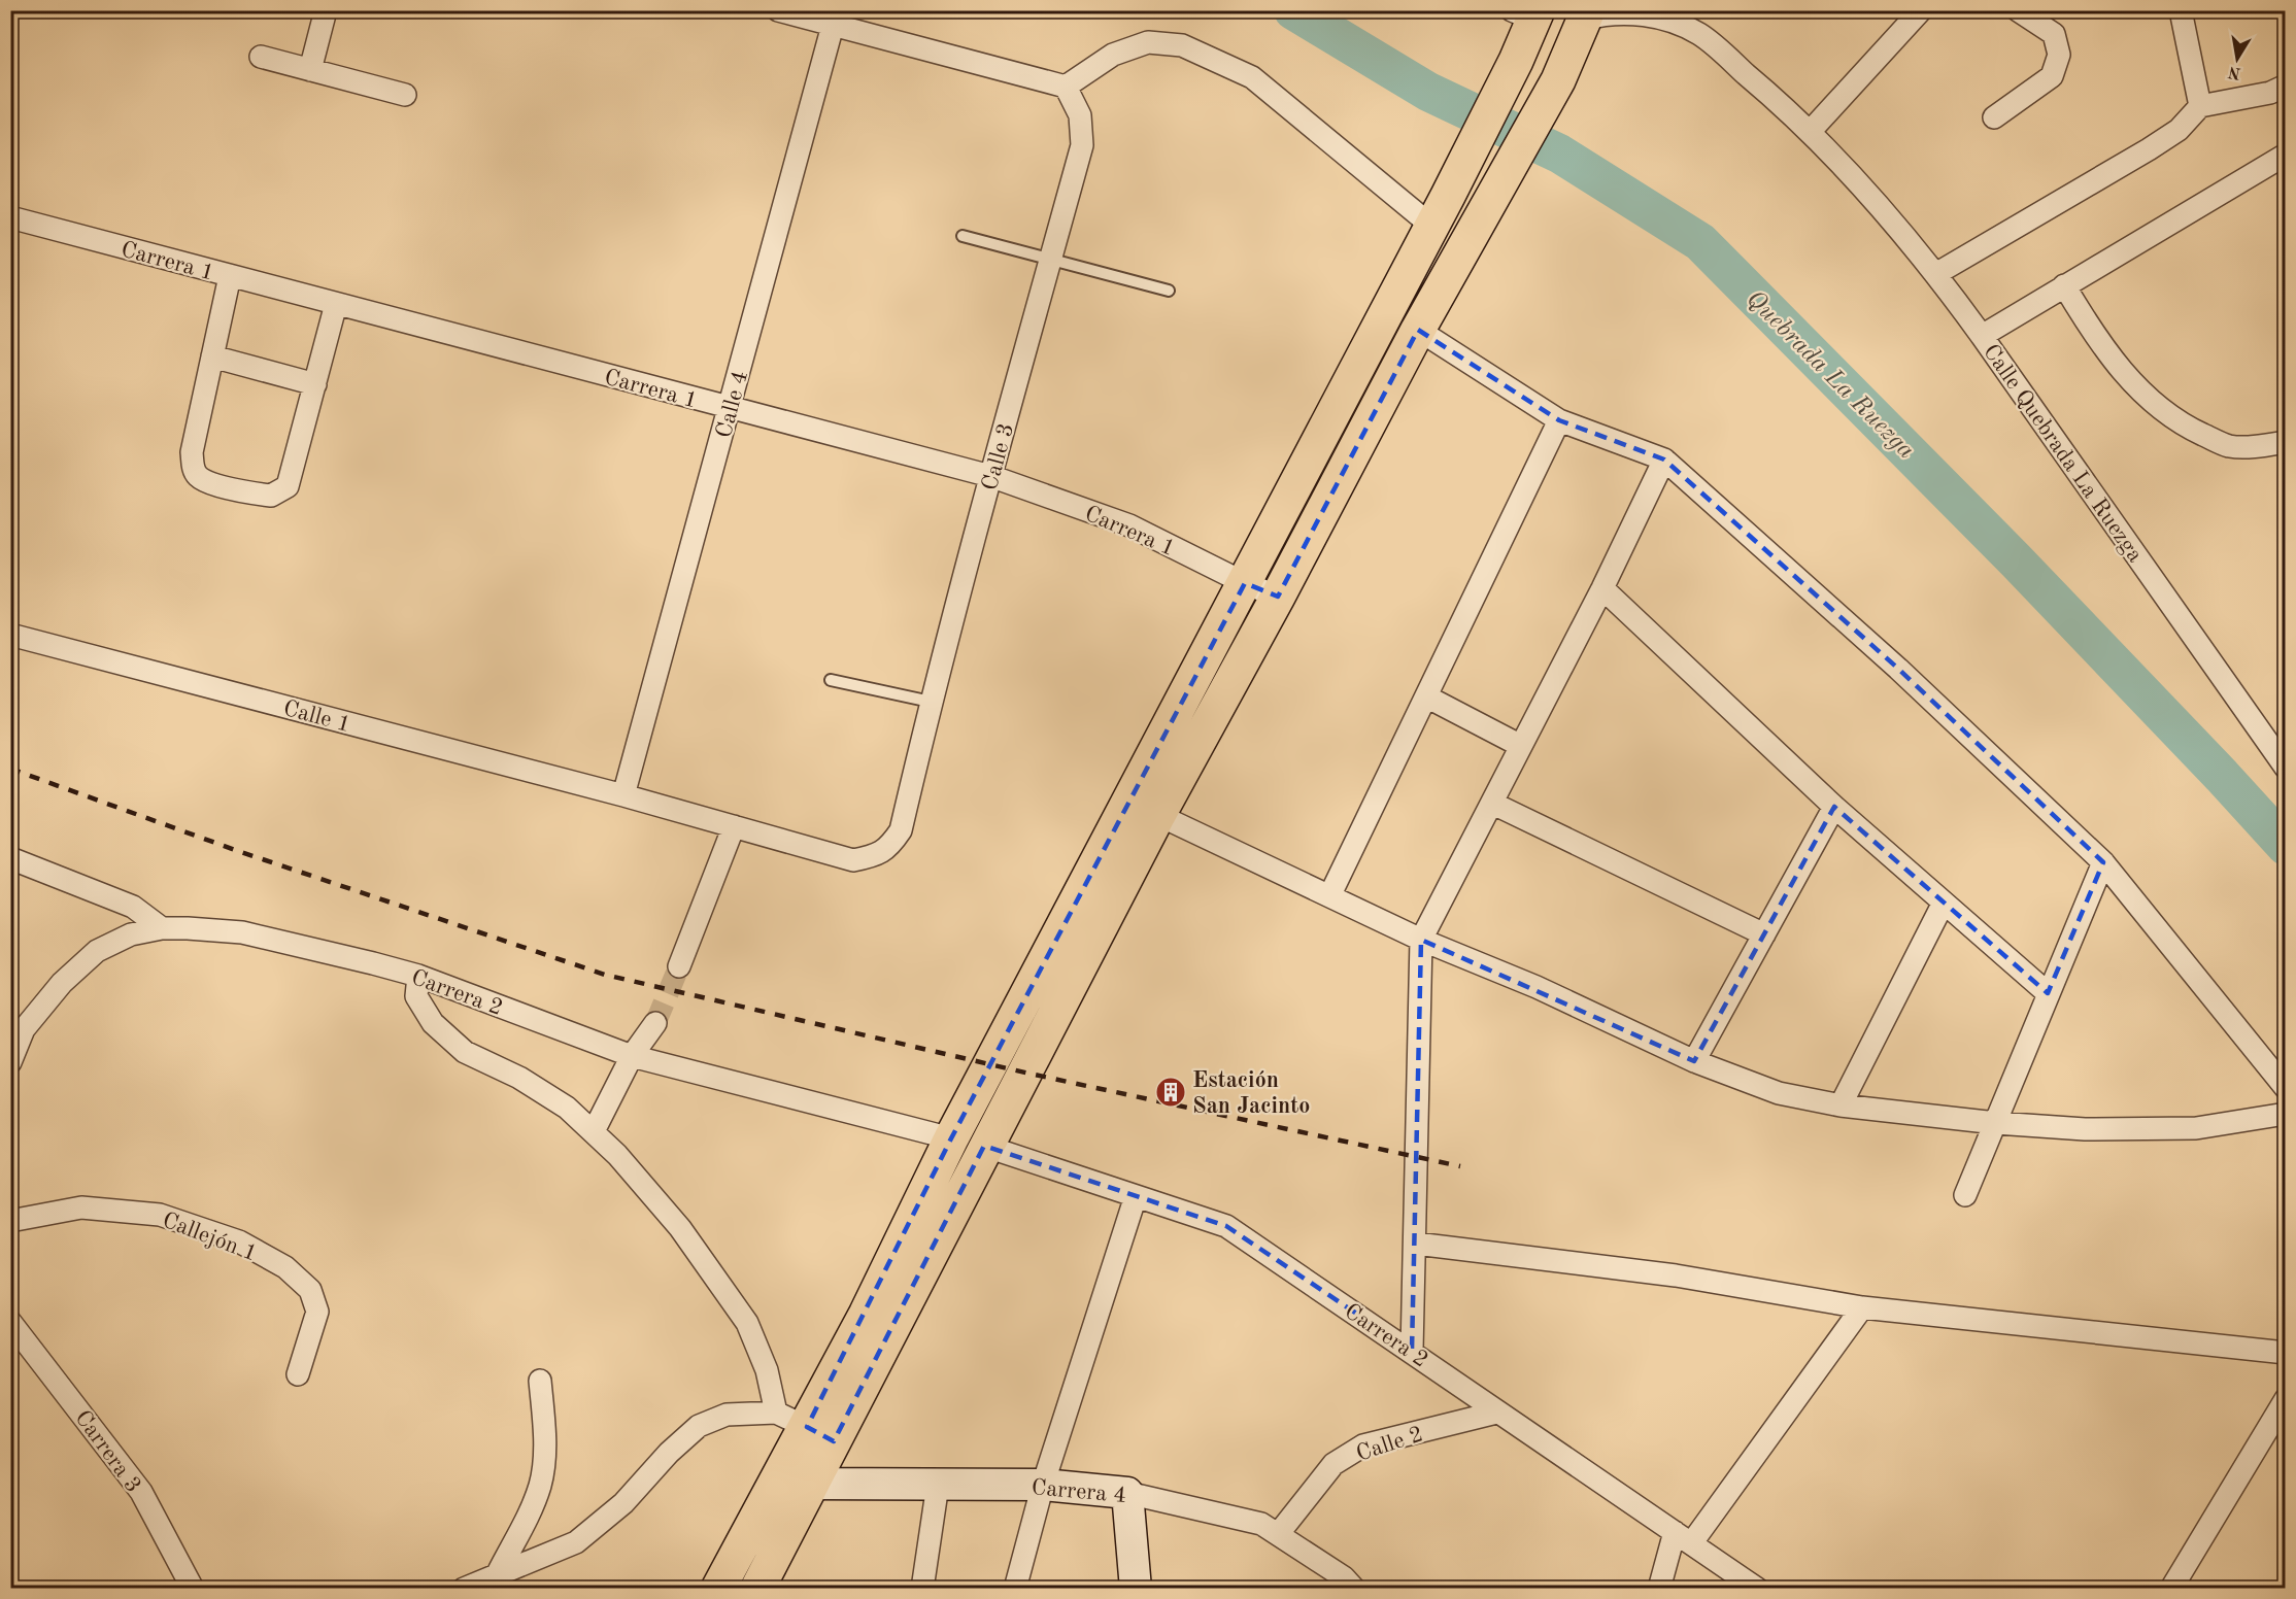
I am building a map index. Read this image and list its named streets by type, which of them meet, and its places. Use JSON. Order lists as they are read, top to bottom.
{
  "streets": {
    "street": [
      "Carrera 1",
      "Calle 4",
      "Calle Quebrada La Ruezga",
      "Calle 3",
      "Calle 1",
      "Carrera 2",
      "Callejón 1",
      "Calle 2",
      "Carrera 3",
      "Carrera 4"
    ]
  },
  "crossings": [
    ["Carrera 1", "Calle 4"],
    ["Carrera 1", "Calle 3"],
    ["Calle 4", "Calle 3"],
    ["Calle 4", "Calle 1"],
    ["Calle 3", "Calle 1"],
    ["Carrera 2", "Calle 2"],
    ["Calle 2", "Carrera 4"]
  ],
  "water": ["Quebrada La Ruezga"],
  "places": {
    "building": ["Estación San Jacinto"]
  },
  "north": "bottom"
}
